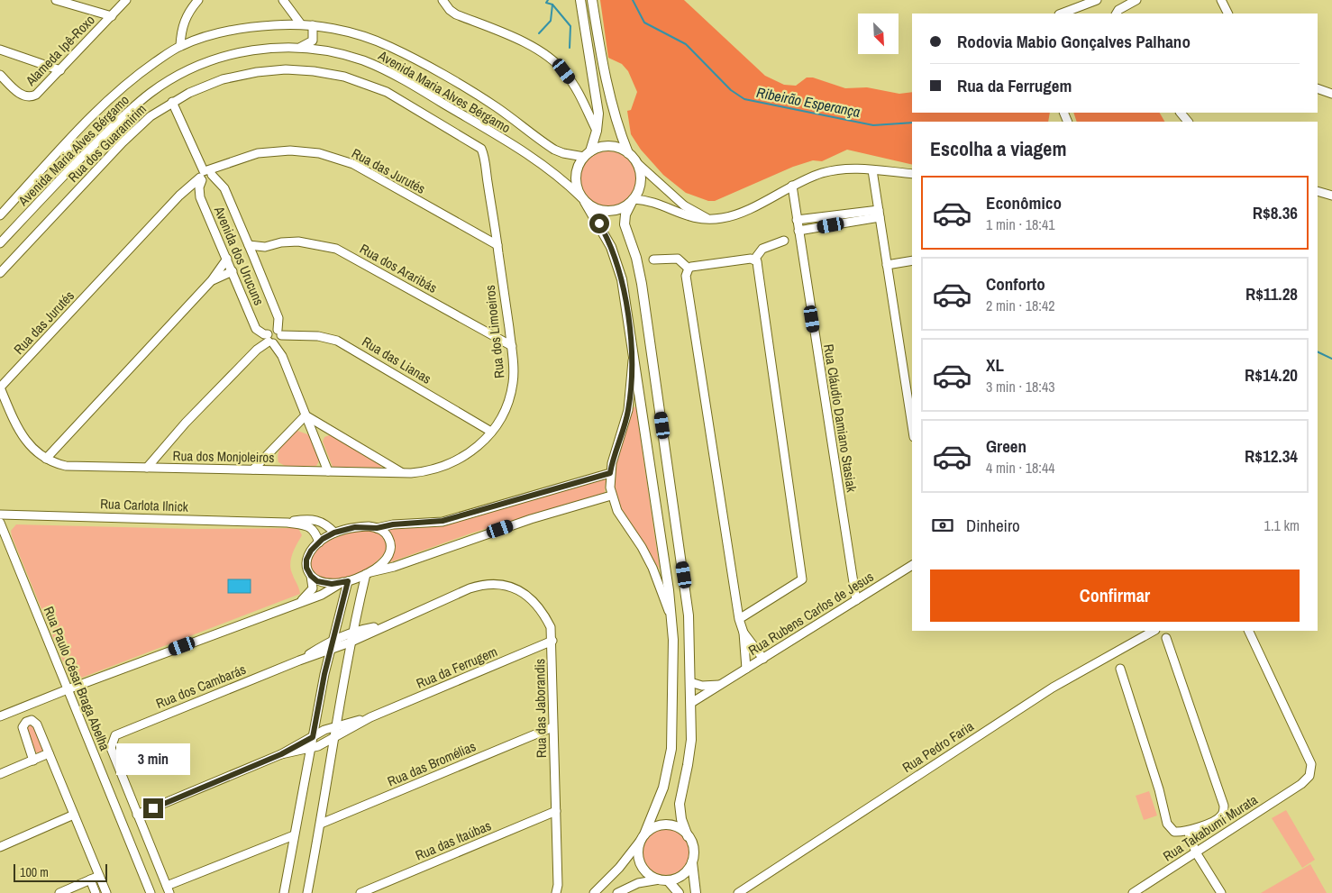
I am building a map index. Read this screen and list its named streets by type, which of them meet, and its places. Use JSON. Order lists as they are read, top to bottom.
{
  "streets": {
    "street": [
      "Alameda Ipê-Roxo",
      "Avenida Maria Alves Bérgamo",
      "Rua dos Guaramirim",
      "Rua das Jurutés",
      "Avenida dos Urucuns",
      "Rua dos Araribás",
      "Rua dos Limoeiros",
      "Rua das Lianas",
      "Rua Cláudio Damiano Stasiak",
      "Rua dos Monjoleiros",
      "Rua Carlota Ilnick",
      "Rua Rubens Carlos de Jesus",
      "Rua da Ferrugem",
      "Rua Paulo César Braga Abelha",
      "Rua dos Cambarás",
      "Rua das Jaborandis",
      "Rua Pedro Faria",
      "Rua das Bromélias",
      "Rua Takabumi Murata",
      "Rua das Itaúbas"
    ]
  },
  "crossings": [
    ["Rua dos Guaramirim", "Avenida dos Urucuns"],
    ["Rua dos Guaramirim", "Rua dos Limoeiros"],
    ["Rua das Jurutés", "Avenida dos Urucuns"],
    ["Rua das Jurutés", "Rua dos Limoeiros"],
    ["Avenida dos Urucuns", "Rua dos Araribás"],
    ["Avenida dos Urucuns", "Rua das Lianas"],
    ["Avenida dos Urucuns", "Rua dos Monjoleiros"],
    ["Rua dos Araribás", "Rua dos Limoeiros"],
    ["Rua dos Limoeiros", "Rua das Lianas"],
    ["Rua dos Limoeiros", "Rua dos Monjoleiros"],
    ["Rua Cláudio Damiano Stasiak", "Rua Rubens Carlos de Jesus"],
    ["Rua da Ferrugem", "Rua dos Cambarás"],
    ["Rua da Ferrugem", "Rua das Jaborandis"],
    ["Rua dos Cambarás", "Rua das Jaborandis"],
    ["Rua das Jaborandis", "Rua das Bromélias"],
    ["Rua das Jaborandis", "Rua das Itaúbas"]
  ],
  "water": ["Ribeirão Esperança"],
  "scale_bar": "100 m",
  "north": "bottom right",
  "page": {
    "banner": ["Rodovia Mabio Gonçalves Palhano", "Rua da Ferrugem"],
    "heading": "Escolha a viagem",
    "list": [
      {
        "name": "Econômico",
        "note": "1 min · 18:41",
        "value": "R$8.36"
      },
      {
        "name": "Conforto",
        "note": "2 min · 18:42",
        "value": "R$11.28"
      },
      {
        "name": "XL",
        "note": "3 min · 18:43",
        "value": "R$14.20"
      },
      {
        "name": "Green",
        "note": "4 min · 18:44",
        "value": "R$12.34"
      }
    ],
    "pay": ["Dinheiro", "1.1 km"],
    "buttons": "Confirmar",
    "bubble": "3 min",
    "scale": "100 m"
  }
}
